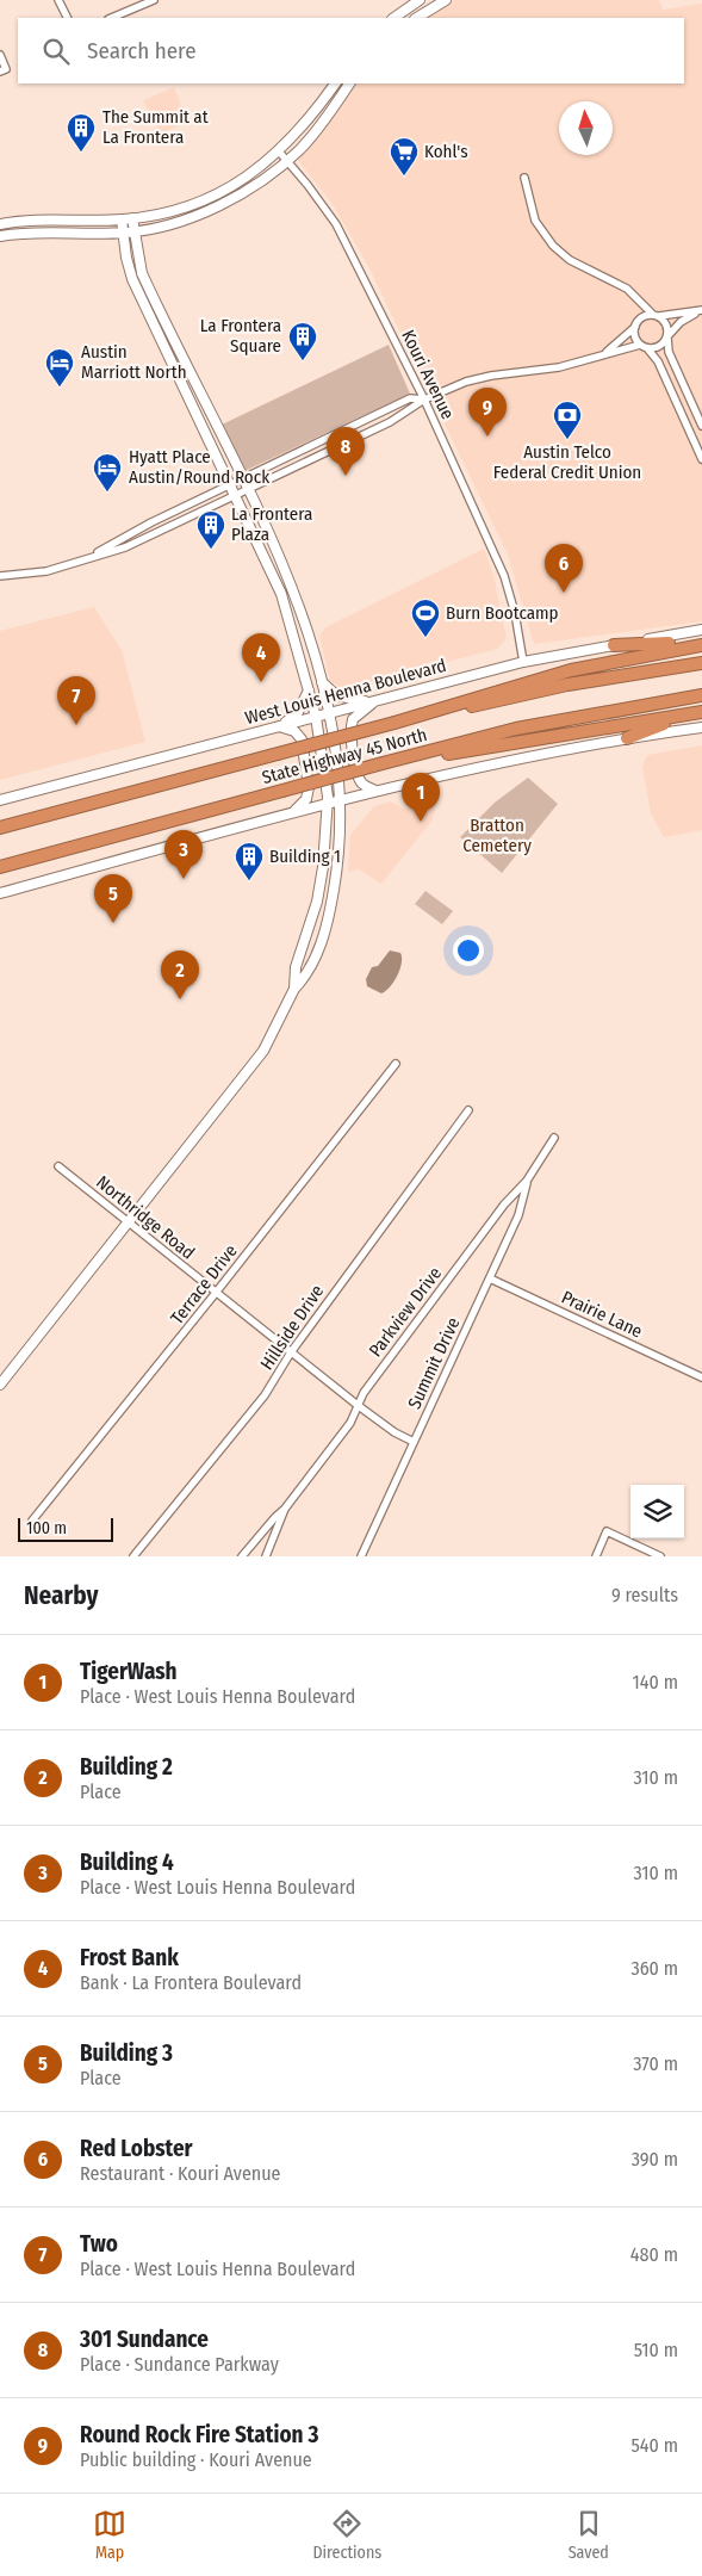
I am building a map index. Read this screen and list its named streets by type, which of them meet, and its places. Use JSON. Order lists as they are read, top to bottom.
{
  "streets": {
    "highway": ["State Highway 45 North"],
    "main road": ["West Louis Henna Boulevard"],
    "street": [
      "Kouri Avenue",
      "Northridge Road",
      "Terrace Drive",
      "Parkview Drive",
      "Prairie Lane",
      "Hillside Drive",
      "Summit Drive"
    ]
  },
  "crossings": [
    ["Kouri Avenue", "West Louis Henna Boulevard"],
    ["Northridge Road", "Terrace Drive"],
    ["Northridge Road", "Parkview Drive"],
    ["Northridge Road", "Hillside Drive"],
    ["Northridge Road", "Summit Drive"],
    ["Parkview Drive", "Summit Drive"],
    ["Prairie Lane", "Summit Drive"]
  ],
  "parks": ["Bratton Cemetery"],
  "places": {
    "building": [
      "The Summit at La Frontera",
      "La Frontera Square",
      "La Frontera Plaza",
      "Building 1"
    ],
    "supermarket": ["Kohl's"],
    "hotel": ["Austin Marriott North", "Hyatt Place Austin/Round Rock"],
    "bank": ["Austin Telco Federal Credit Union"],
    "sports": ["Burn Bootcamp"]
  },
  "scale_bar": "100 m",
  "north": "top",
  "page": {
    "search": "Search here",
    "pins": [
      "9",
      "8",
      "6",
      "4",
      "7",
      "1",
      "3",
      "5",
      "2"
    ],
    "scale": "100 m",
    "heading": ["Nearby", "9 results"],
    "list": [
      {
        "mark": "1",
        "name": "TigerWash",
        "note": "Place · West Louis Henna Boulevard",
        "value": "140 m"
      },
      {
        "mark": "2",
        "name": "Building 2",
        "note": "Place",
        "value": "310 m"
      },
      {
        "mark": "3",
        "name": "Building 4",
        "note": "Place · West Louis Henna Boulevard",
        "value": "310 m"
      },
      {
        "mark": "4",
        "name": "Frost Bank",
        "note": "Bank · La Frontera Boulevard",
        "value": "360 m"
      },
      {
        "mark": "5",
        "name": "Building 3",
        "note": "Place",
        "value": "370 m"
      },
      {
        "mark": "6",
        "name": "Red Lobster",
        "note": "Restaurant · Kouri Avenue",
        "value": "390 m"
      },
      {
        "mark": "7",
        "name": "Two",
        "note": "Place · West Louis Henna Boulevard",
        "value": "480 m"
      },
      {
        "mark": "8",
        "name": "301 Sundance",
        "note": "Place · Sundance Parkway",
        "value": "510 m"
      },
      {
        "mark": "9",
        "name": "Round Rock Fire Station 3",
        "note": "Public building · Kouri Avenue",
        "value": "540 m"
      }
    ],
    "nav": ["Map", "Directions", "Saved"]
  }
}
